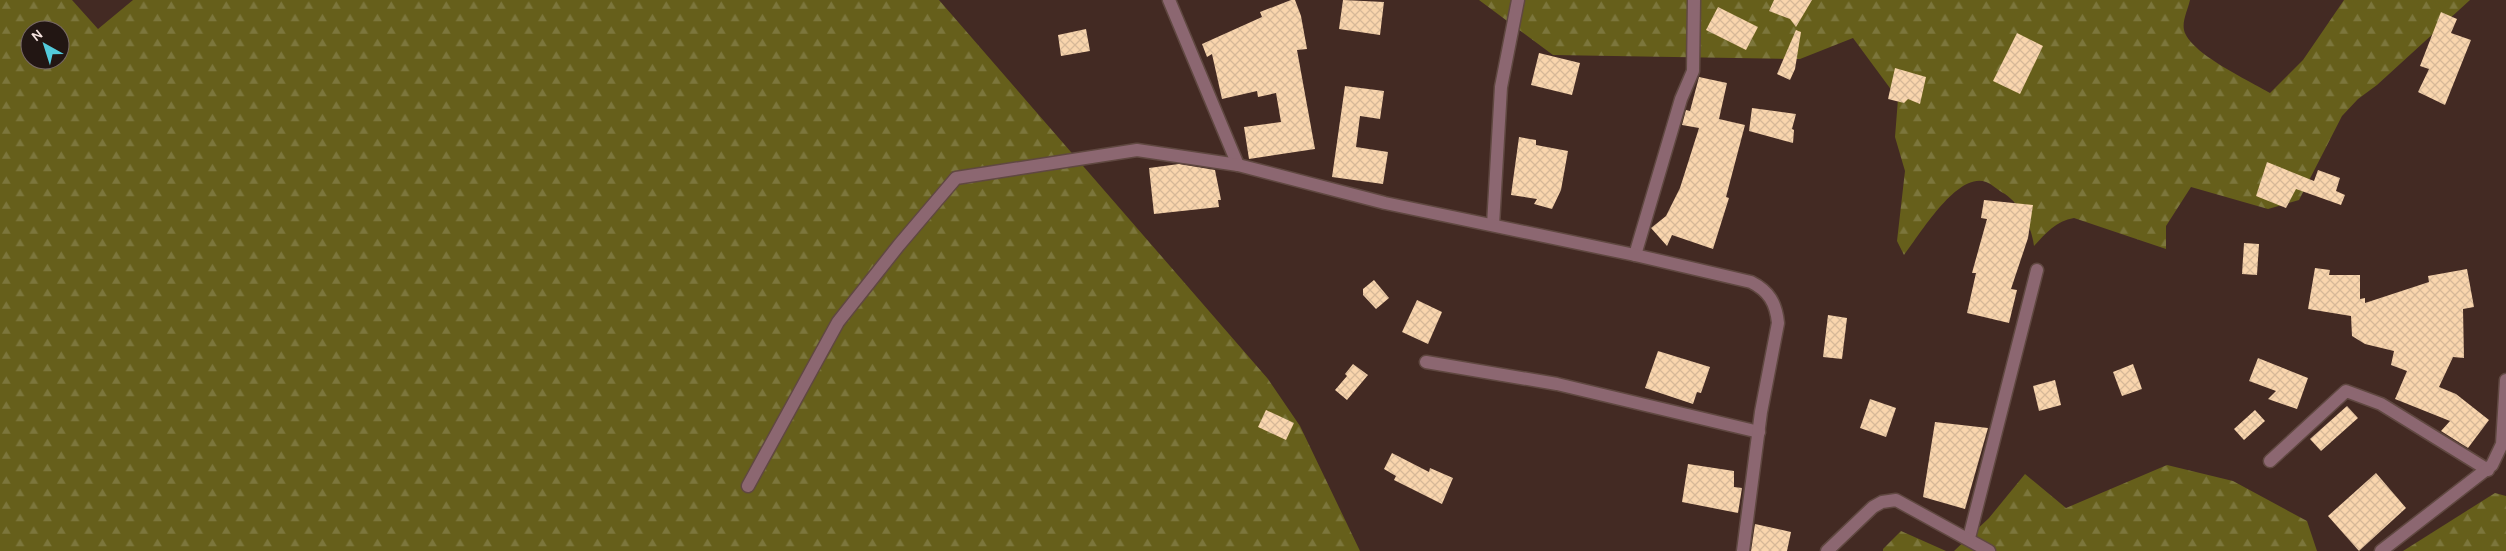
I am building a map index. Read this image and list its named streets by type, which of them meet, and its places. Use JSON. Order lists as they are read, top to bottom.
{
  "north": "top left"
}
